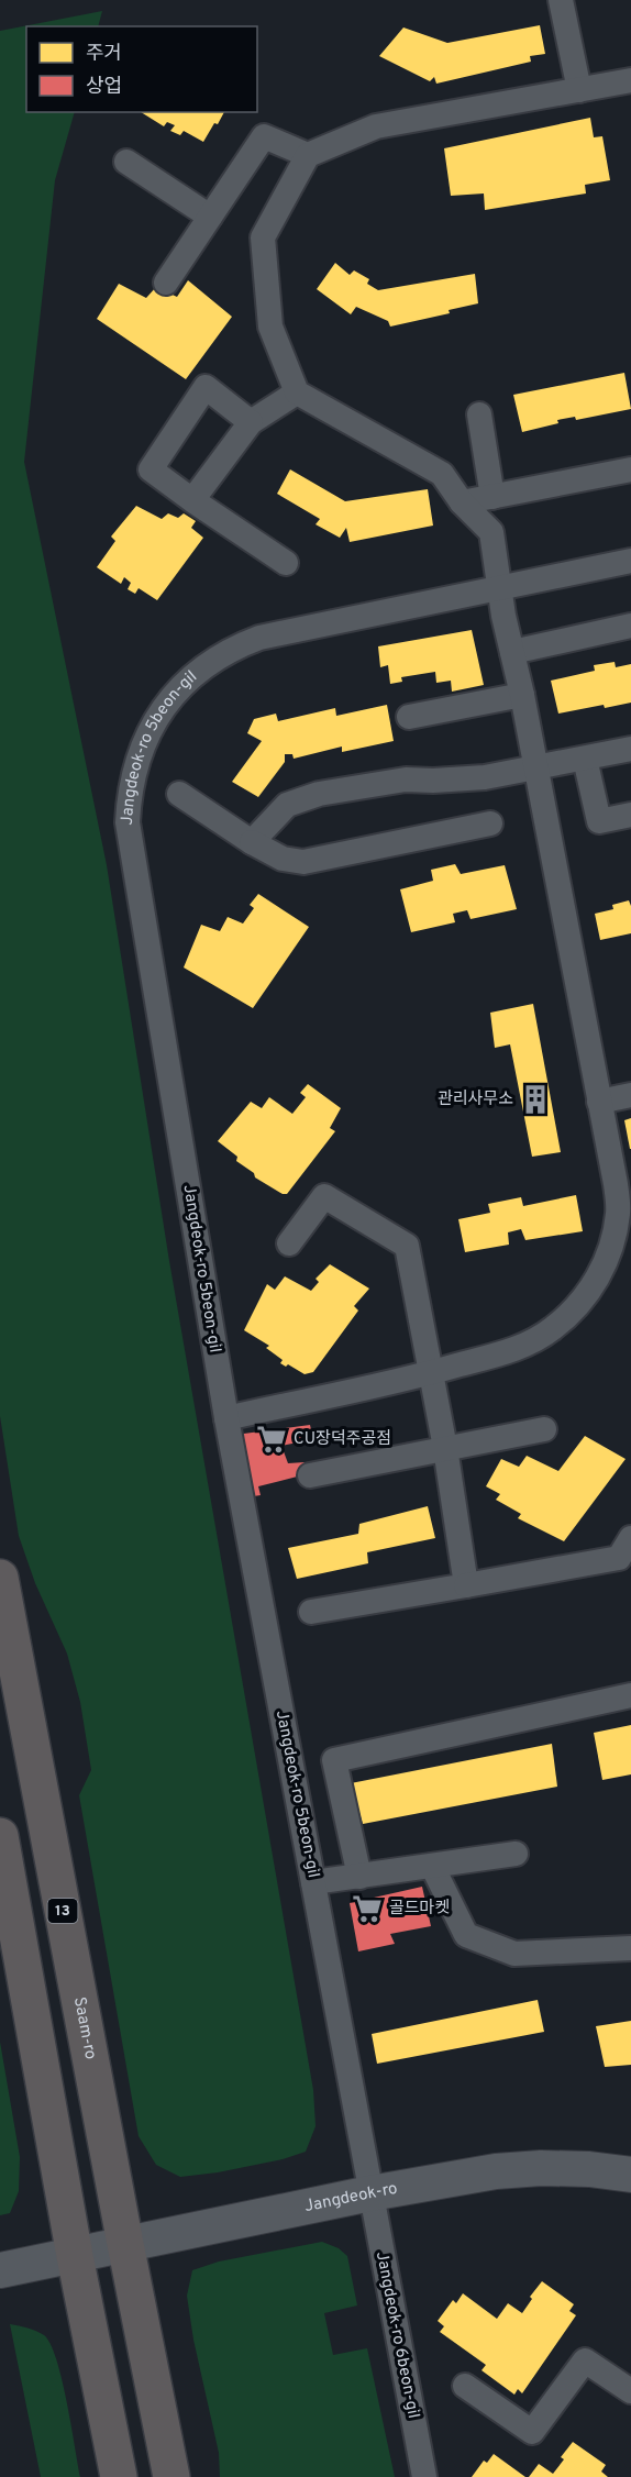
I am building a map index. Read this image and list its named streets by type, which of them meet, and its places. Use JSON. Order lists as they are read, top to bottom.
{
  "streets": {
    "main road": ["13", "Saam-ro", "Jangdeok-ro"],
    "street": ["Jangdeok-ro 5beon-gil", "Jangdeok-ro 6beon-gil"]
  },
  "crossings": [
    ["Jangdeok-ro 5beon-gil", "Jangdeok-ro"],
    ["Jangdeok-ro 5beon-gil", "Jangdeok-ro 6beon-gil"],
    ["Saam-ro", "Jangdeok-ro"],
    ["Jangdeok-ro", "Jangdeok-ro 6beon-gil"]
  ],
  "places": {
    "building": ["관리사무소"],
    "supermarket": ["CU장덕주공점", "골드마켓"]
  },
  "legend": ["주거", "상업"]
}
